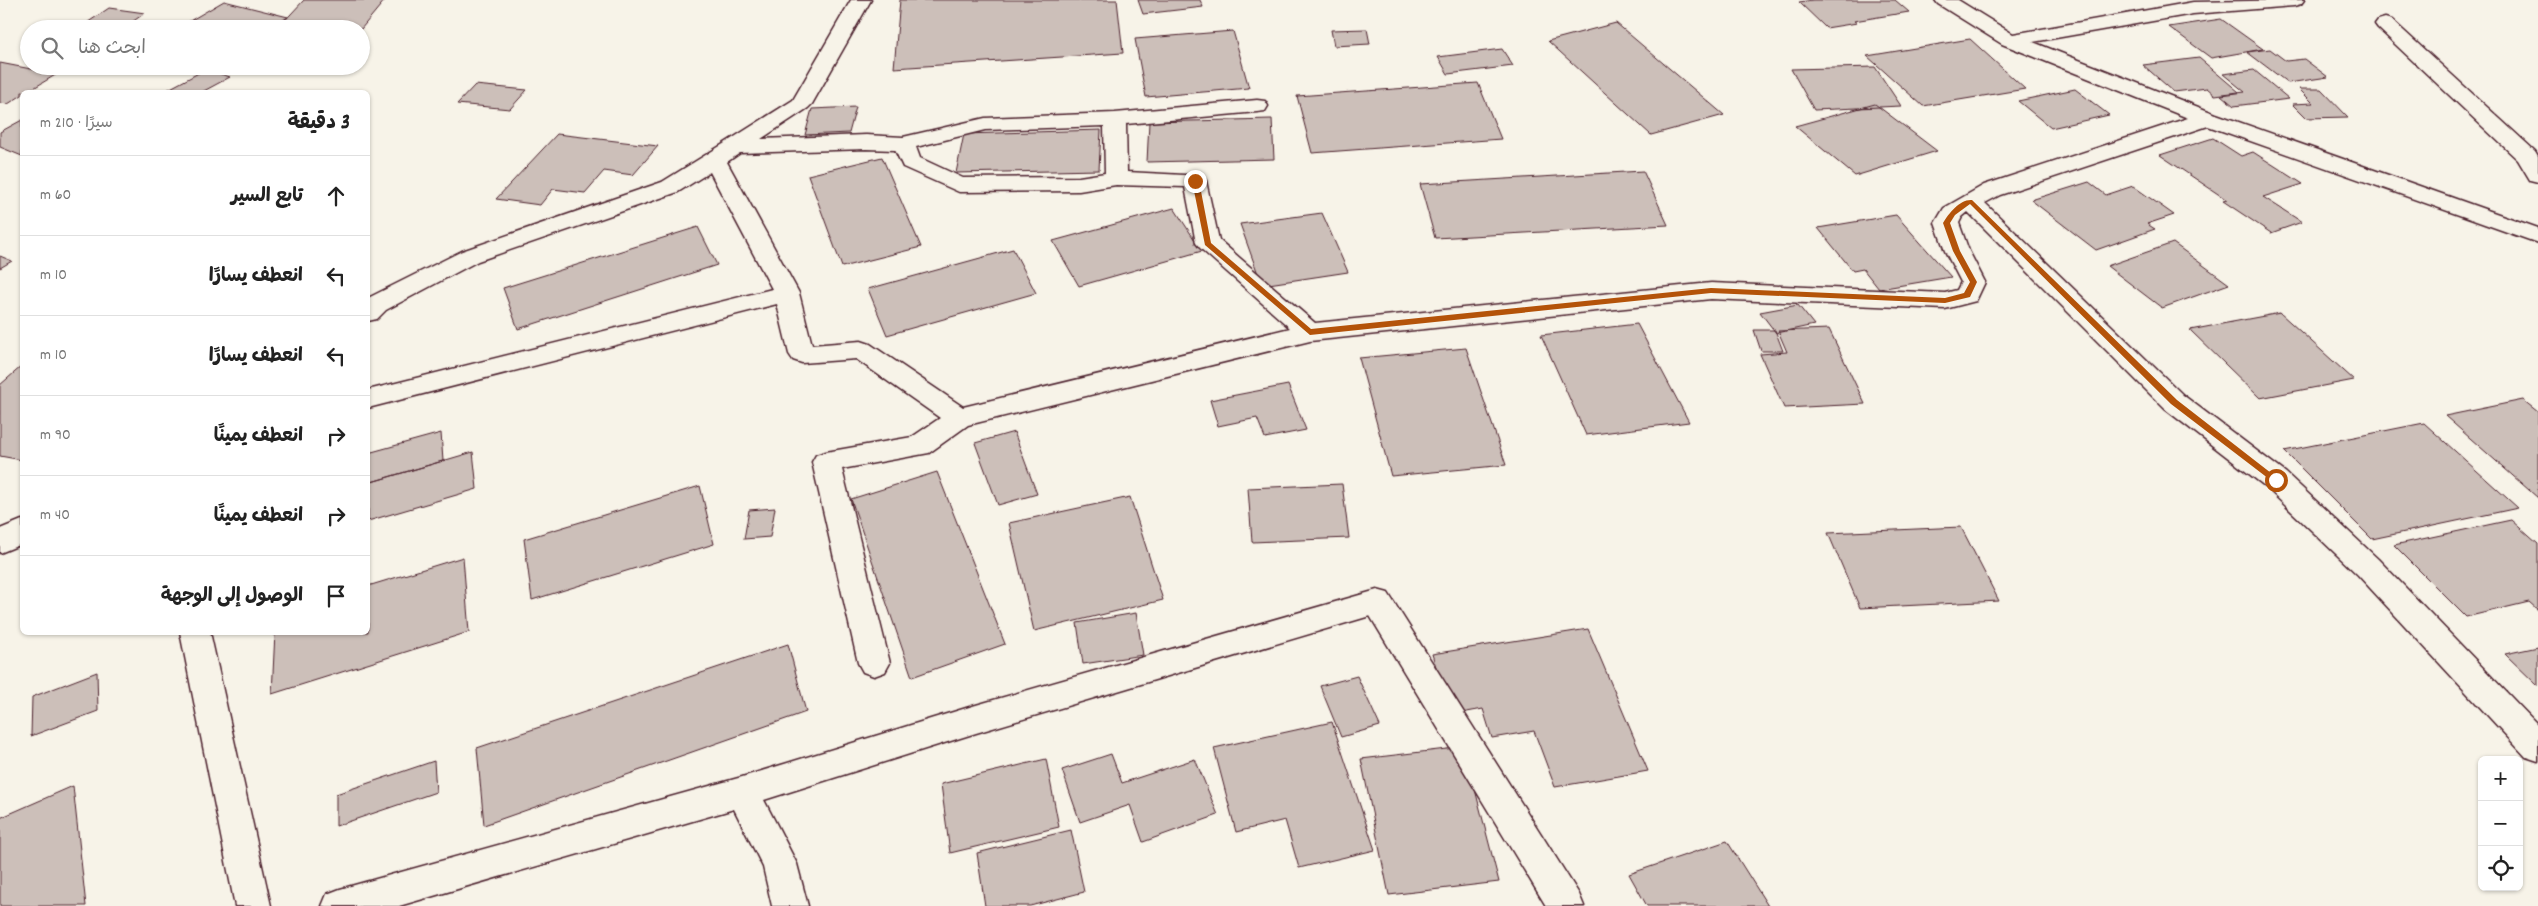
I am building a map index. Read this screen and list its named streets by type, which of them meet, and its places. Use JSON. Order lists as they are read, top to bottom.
{
  "page": {
    "search": "ابحث هنا",
    "heading": ["3 دقيقة", "سيرًا · 210 m"],
    "list": [
      ["تابع السير", "60 m"],
      ["انعطف يسارًا", "10 m"],
      ["انعطف يسارًا", "10 m"],
      ["انعطف يمينًا", "90 m"],
      ["انعطف يمينًا", "40 m"],
      "الوصول إلى الوجهة"
    ],
    "map_buttons": ["+", "−"]
  }
}
